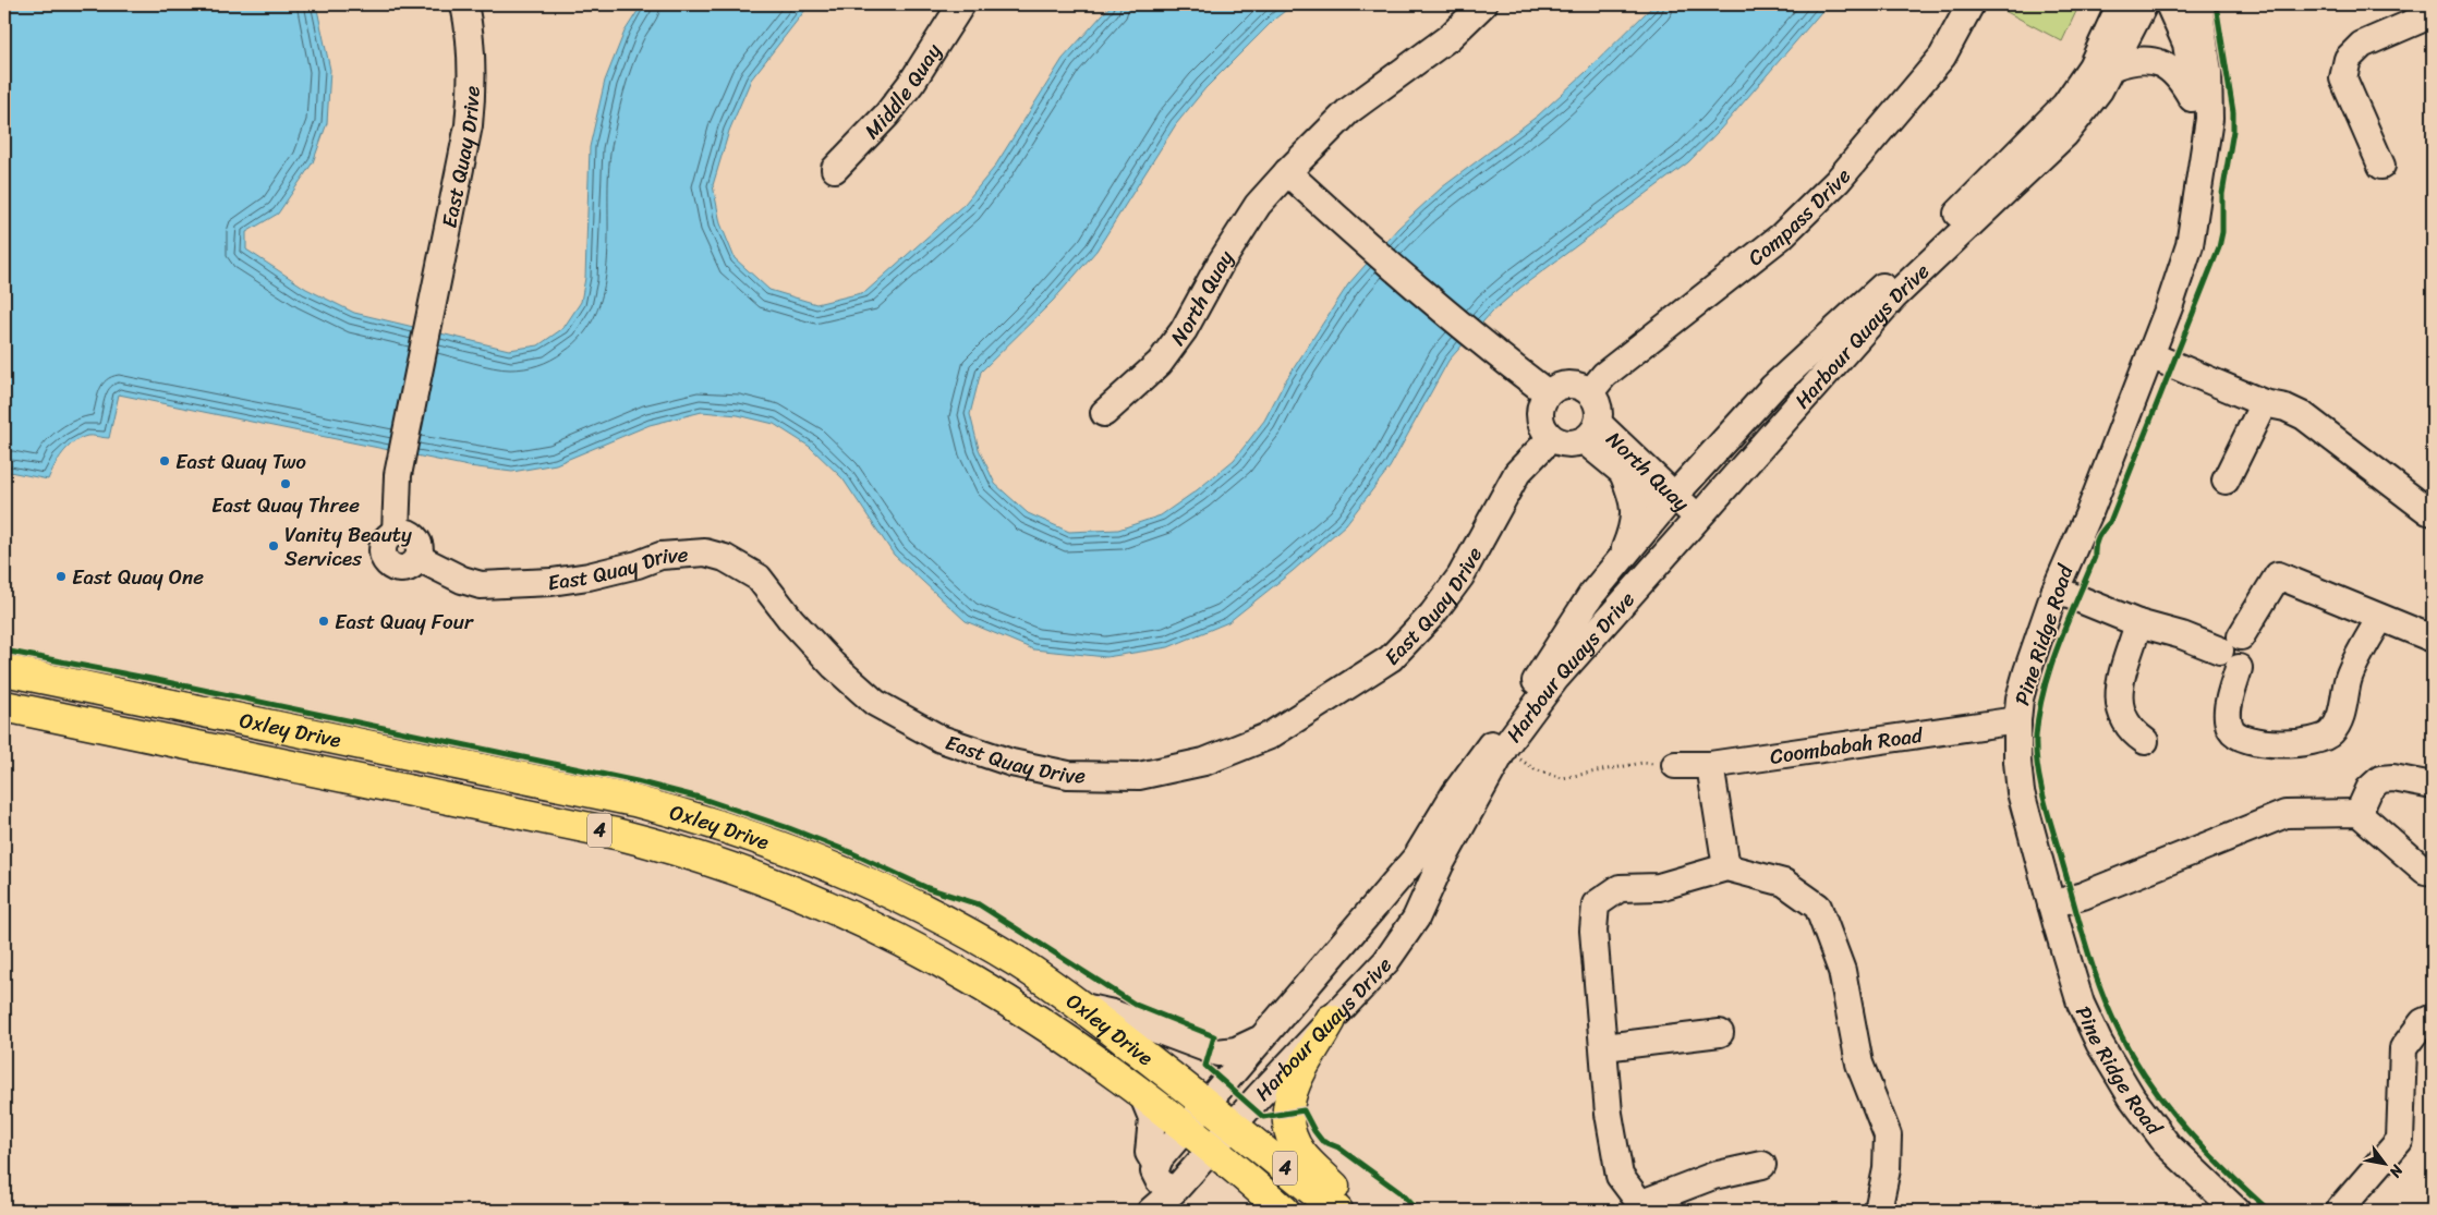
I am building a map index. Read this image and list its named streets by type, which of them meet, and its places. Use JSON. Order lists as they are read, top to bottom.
{
  "streets": {
    "main road": ["Oxley Drive", "4"],
    "street": [
      "Middle Quay",
      "East Quay Drive",
      "Compass Drive",
      "North Quay",
      "Harbour Quays Drive",
      "Pine Ridge Road",
      "Coombabah Road"
    ]
  },
  "crossings": [
    ["East Quay Drive", "Compass Drive"],
    ["East Quay Drive", "North Quay"],
    ["Compass Drive", "North Quay"],
    ["North Quay", "Harbour Quays Drive"],
    ["Harbour Quays Drive", "Oxley Drive"],
    ["Pine Ridge Road", "Coombabah Road"]
  ],
  "places": [
    "East Quay Two",
    "East Quay Three",
    "Vanity Beauty Services",
    "East Quay One",
    "East Quay Four"
  ],
  "north": "bottom right"
}
